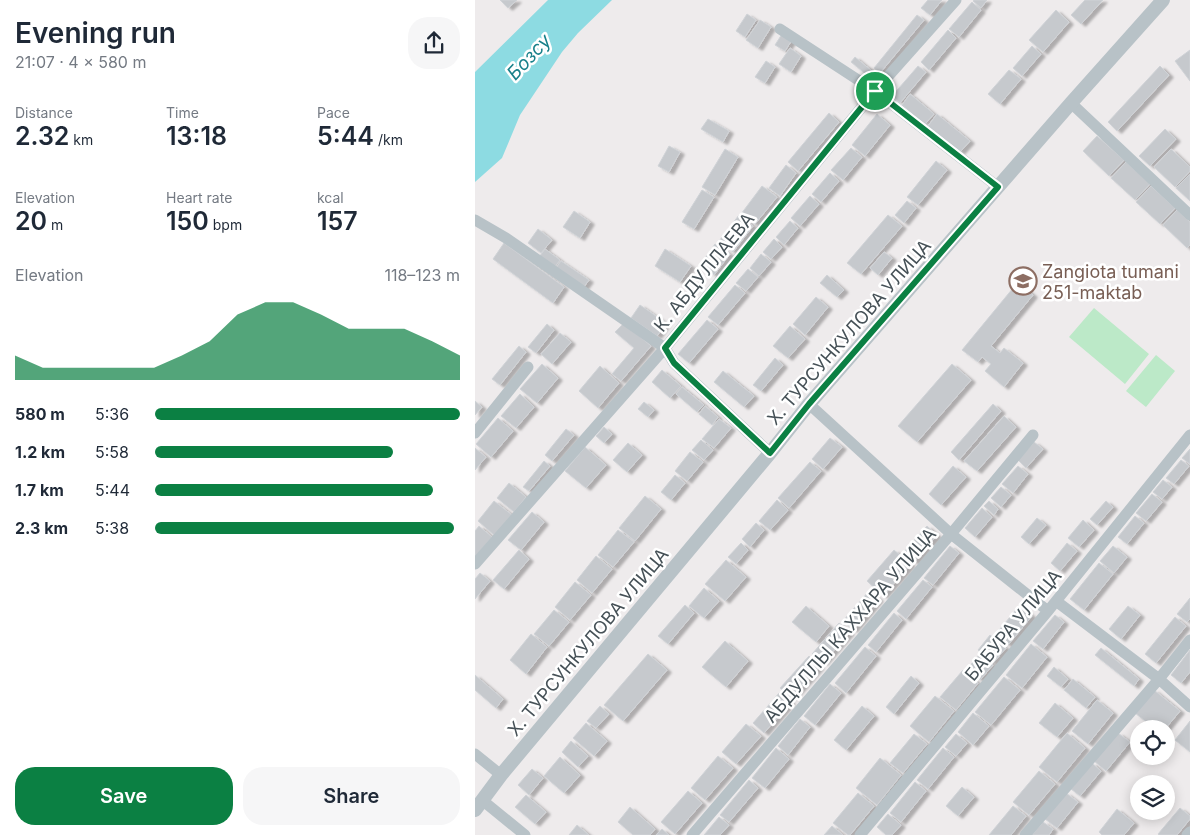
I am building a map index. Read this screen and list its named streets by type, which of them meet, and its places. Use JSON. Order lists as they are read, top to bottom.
{
  "streets": {
    "street": [
      "К. АБДУЛЛАЕВА",
      "Х. ТУРСУНКУЛОВА УЛИЦА",
      "АБДУЛЛЫ КАХХАРА УЛИЦА",
      "БАБУРА УЛИЦА"
    ]
  },
  "water": ["Бозсу"],
  "places": {
    "school or university": ["Zangiota tumani 251-maktab"]
  },
  "page": {
    "heading": ["Evening run", "21:07 · 4 × 580 m"],
    "stats": [
      ["Distance", "2.32 km"],
      ["Time", "13:18"],
      ["Pace", "5:44 /km"],
      ["Elevation", "20 m"],
      ["Heart rate", "150 bpm"],
      ["kcal", "157"]
    ],
    "chart": ["Elevation", "118–123 m"],
    "list": [
      {
        "name": "580 m",
        "note": "5:36"
      },
      {
        "name": "1.2 km",
        "note": "5:58"
      },
      {
        "name": "1.7 km",
        "note": "5:44"
      },
      {
        "name": "2.3 km",
        "note": "5:38"
      }
    ],
    "buttons": ["Save", "Share"]
  }
}
